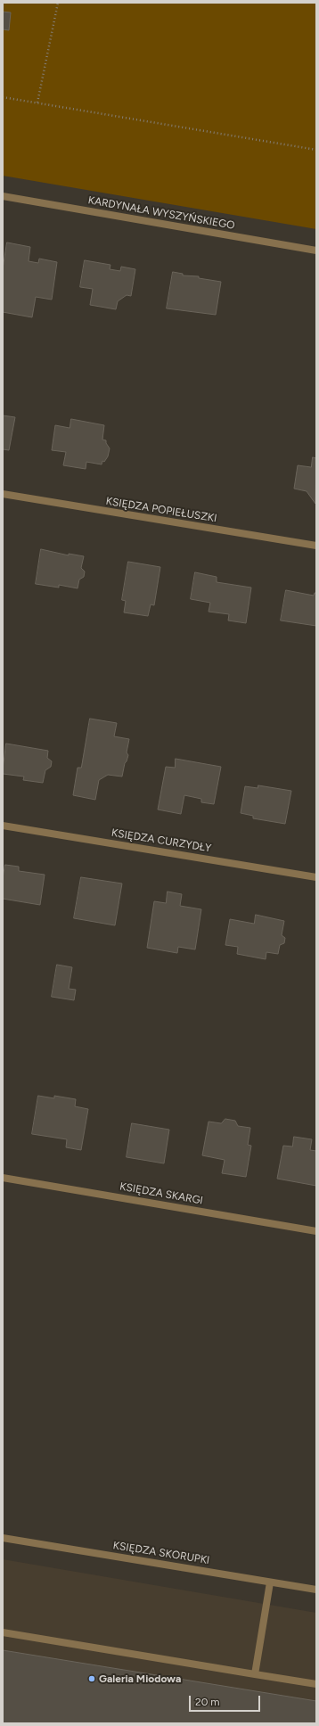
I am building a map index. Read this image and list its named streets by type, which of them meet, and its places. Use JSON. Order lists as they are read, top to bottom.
{
  "streets": {
    "street": [
      "KARDYNAŁA WYSZYŃSKIEGO",
      "KSIĘDZA POPIEŁUSZKI",
      "KSIĘDZA CURZYDŁY",
      "KSIĘDZA SKARGI",
      "KSIĘDZA SKORUPKI"
    ]
  },
  "places": ["Galeria Miodowa"],
  "scale_bar": "20 m"
}
